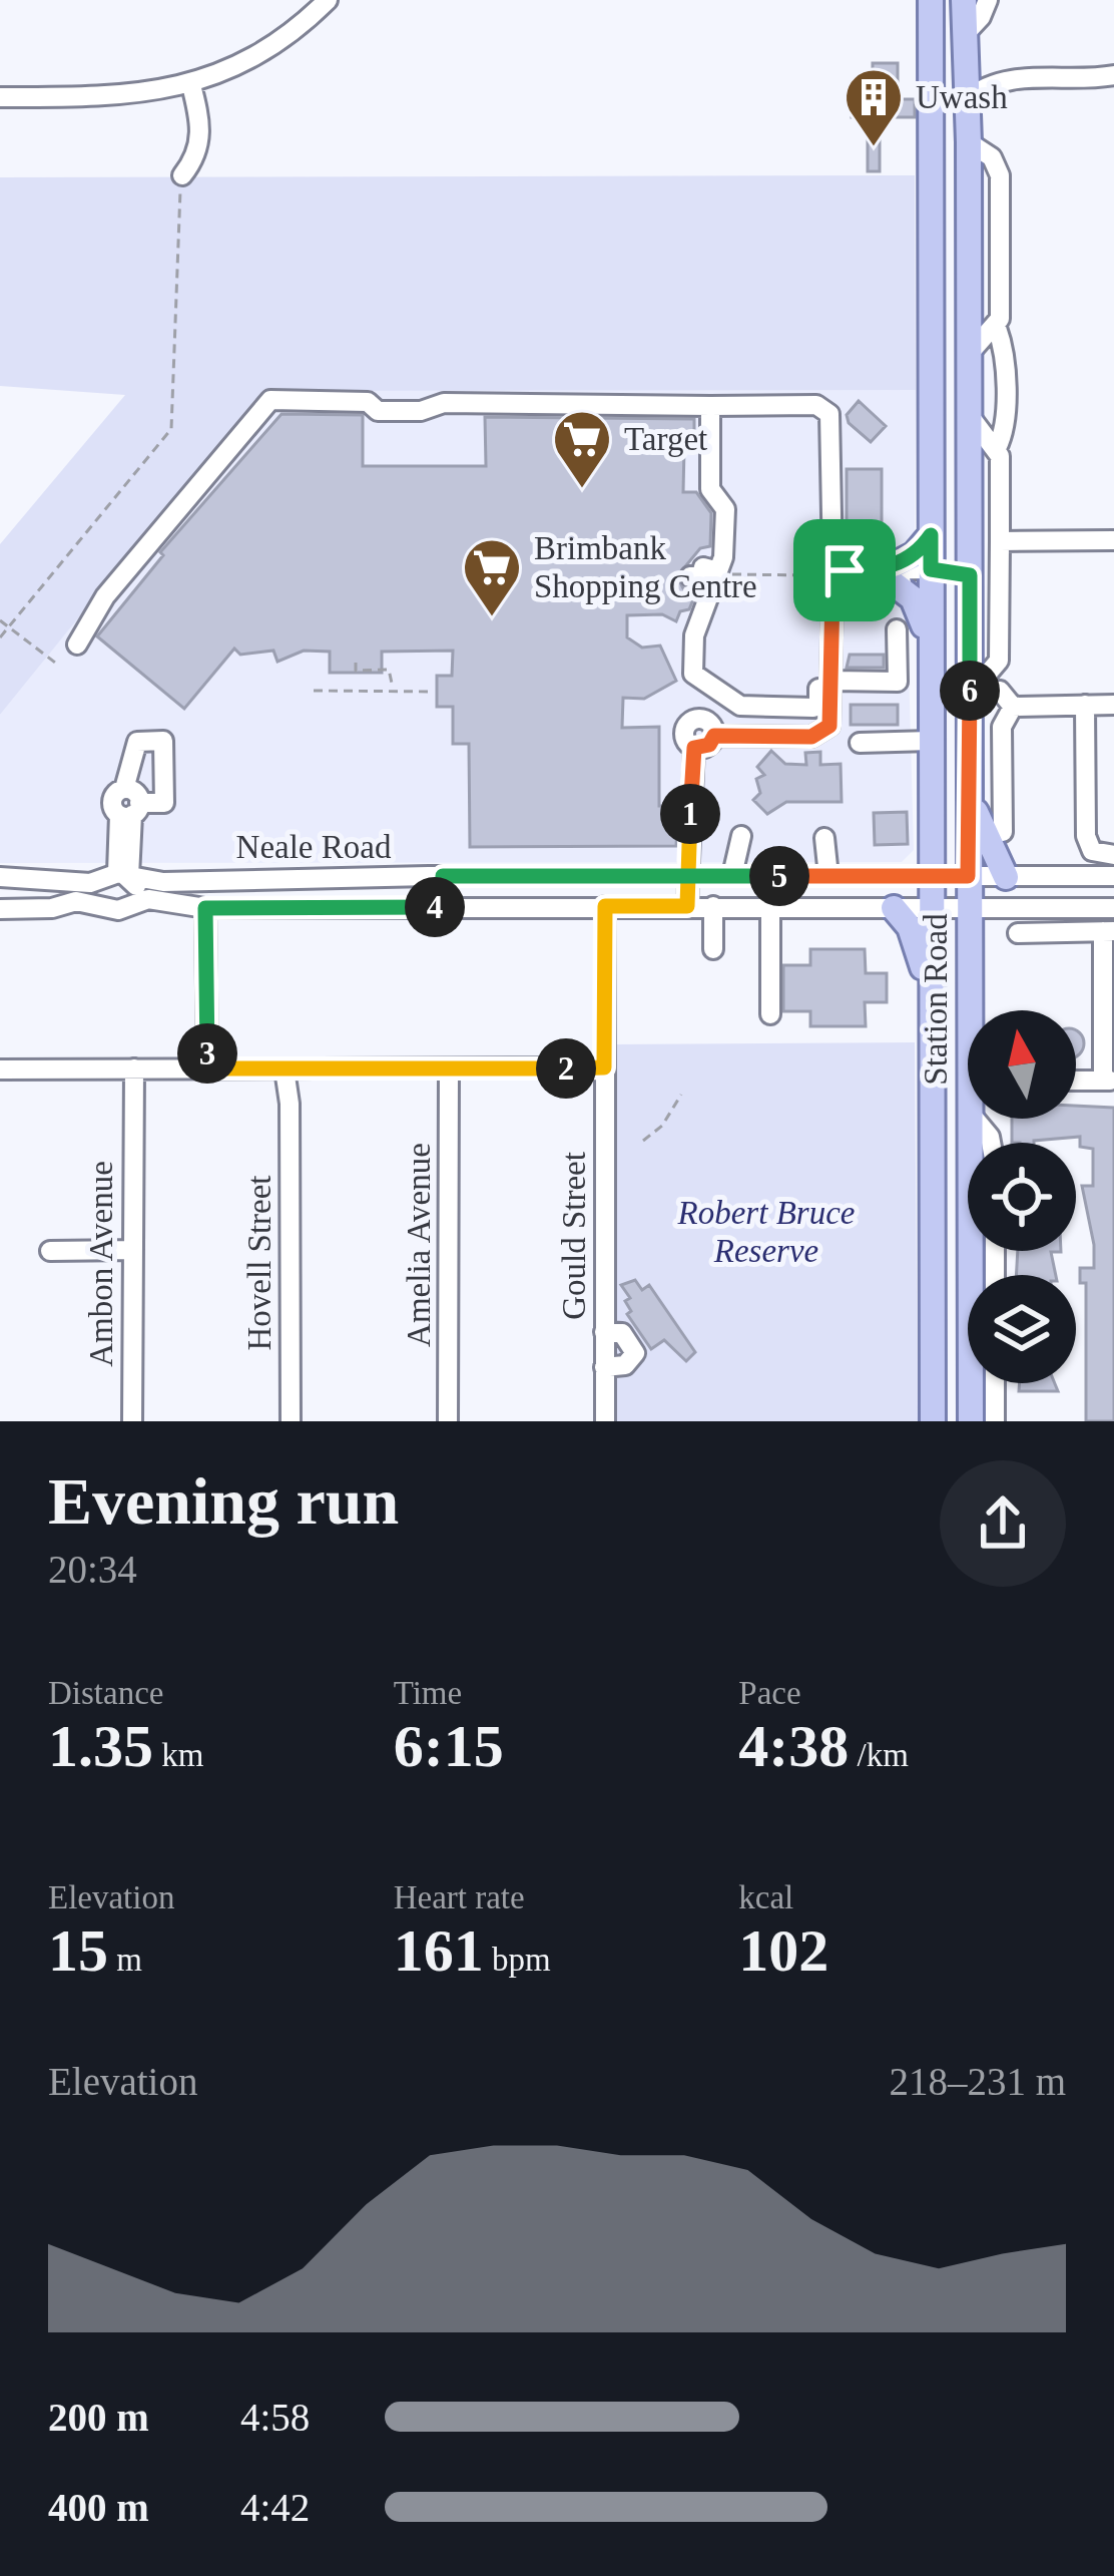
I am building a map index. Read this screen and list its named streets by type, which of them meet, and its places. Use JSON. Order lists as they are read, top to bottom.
{
  "streets": {
    "main road": ["Station Road"],
    "street": [
      "Neale Road",
      "Gould Street",
      "Amelia Avenue",
      "Hovell Street",
      "Ambon Avenue"
    ]
  },
  "crossings": [
    ["Neale Road", "Station Road"],
    ["Neale Road", "Gould Street"]
  ],
  "parks": ["Robert Bruce Reserve"],
  "places": {
    "building": ["Uwash"],
    "supermarket": ["Target", "Brimbank Shopping Centre"]
  },
  "north": "top",
  "page": {
    "pins": [
      "6",
      "1",
      "5",
      "4",
      "3",
      "2"
    ],
    "heading": ["Evening run", "20:34"],
    "stats": [
      ["Distance", "1.35 km"],
      ["Time", "6:15"],
      ["Pace", "4:38 /km"],
      ["Elevation", "15 m"],
      ["Heart rate", "161 bpm"],
      ["kcal", "102"]
    ],
    "chart": ["Elevation", "218–231 m"],
    "list": [
      {
        "name": "200 m",
        "note": "4:58"
      },
      {
        "name": "400 m",
        "note": "4:42"
      }
    ]
  }
}
